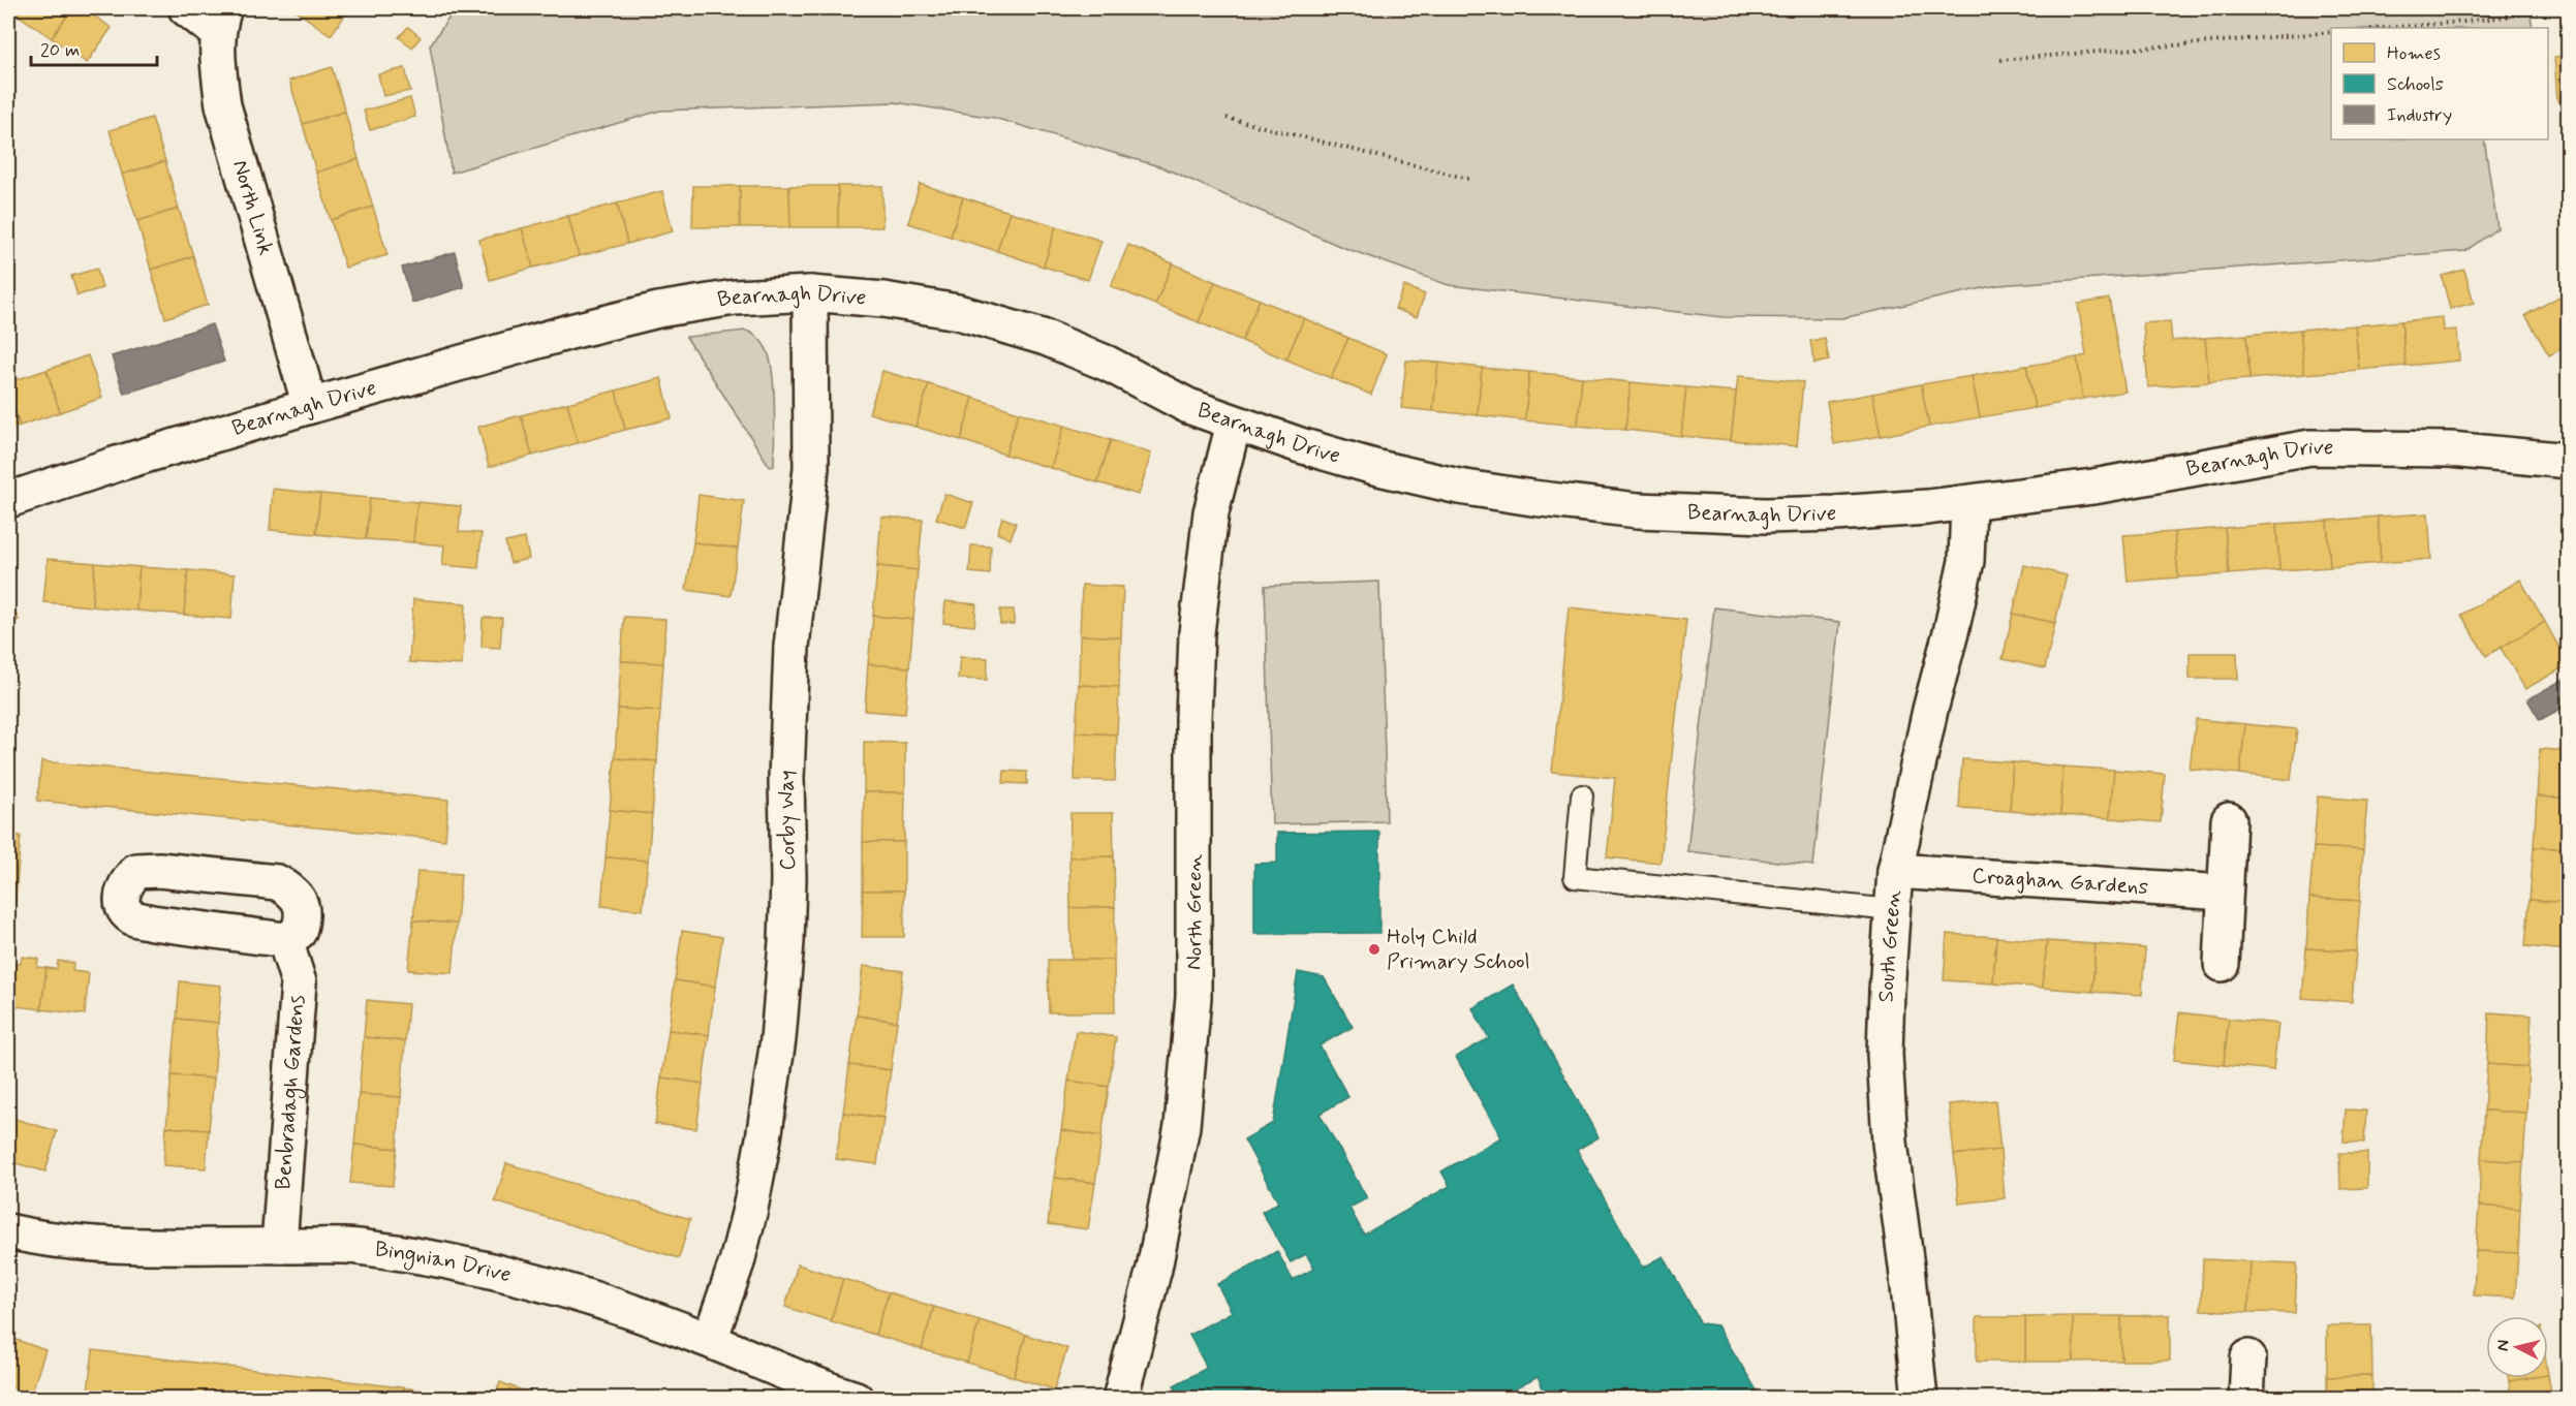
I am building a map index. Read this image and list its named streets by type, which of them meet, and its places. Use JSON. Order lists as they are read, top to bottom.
{
  "streets": {
    "street": [
      "North Link",
      "Bearnagh Drive",
      "Corby Way",
      "Croaghan Gardens",
      "North Green",
      "South Green",
      "Benbradagh Gardens",
      "Bingnian Drive"
    ]
  },
  "crossings": [
    ["North Link", "Bearnagh Drive"],
    ["Bearnagh Drive", "Corby Way"],
    ["Bearnagh Drive", "North Green"],
    ["Bearnagh Drive", "South Green"],
    ["Corby Way", "Bingnian Drive"],
    ["Croaghan Gardens", "South Green"],
    ["Benbradagh Gardens", "Bingnian Drive"]
  ],
  "places": ["Holy Child Primary School"],
  "legend": ["Homes", "Schools", "Industry"],
  "scale_bar": "20 m",
  "north": "left"
}
